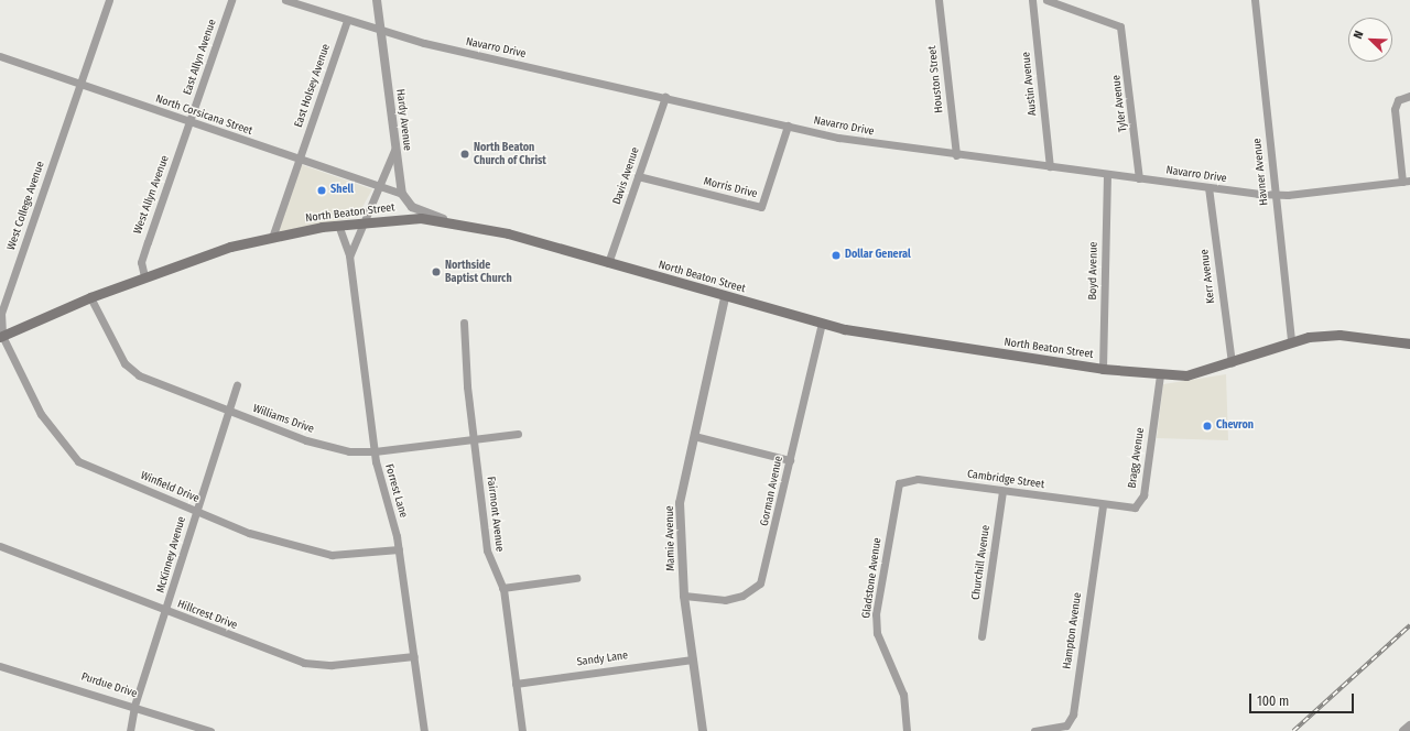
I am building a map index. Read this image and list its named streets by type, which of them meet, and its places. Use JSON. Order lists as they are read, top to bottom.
{
  "streets": {
    "main road": ["North Beaton Street"],
    "street": [
      "Navarro Drive",
      "East Allyn Avenue",
      "Houston Street",
      "Austin Avenue",
      "East Holsey Avenue",
      "Tyler Avenue",
      "North Corsicana Street",
      "Hardy Avenue",
      "Havner Avenue",
      "Davis Avenue",
      "Morris Drive",
      "West Allyn Avenue",
      "West College Avenue",
      "Boyd Avenue",
      "Kerr Avenue",
      "Williams Drive",
      "Bragg Avenue",
      "Cambridge Street",
      "Winfield Drive",
      "Forrest Lane",
      "Gorman Avenue",
      "Fairmont Avenue",
      "Mamie Avenue",
      "McKinney Avenue",
      "Churchill Avenue",
      "Gladstone Avenue",
      "Hillcrest Drive",
      "Hampton Avenue",
      "Sandy Lane",
      "Purdue Drive"
    ]
  },
  "crossings": [
    ["Navarro Drive", "Houston Street"],
    ["Navarro Drive", "Austin Avenue"],
    ["Navarro Drive", "East Holsey Avenue"],
    ["Navarro Drive", "Tyler Avenue"],
    ["Navarro Drive", "Hardy Avenue"],
    ["Navarro Drive", "Havner Avenue"],
    ["Navarro Drive", "Davis Avenue"],
    ["Navarro Drive", "Morris Drive"],
    ["Navarro Drive", "Boyd Avenue"],
    ["Navarro Drive", "Kerr Avenue"],
    ["East Allyn Avenue", "North Corsicana Street"],
    ["East Allyn Avenue", "West Allyn Avenue"],
    ["East Holsey Avenue", "North Corsicana Street"],
    ["East Holsey Avenue", "North Beaton Street"],
    ["North Corsicana Street", "Hardy Avenue"],
    ["North Corsicana Street", "West Allyn Avenue"],
    ["North Corsicana Street", "West College Avenue"],
    ["North Corsicana Street", "Forrest Lane"],
    ["Hardy Avenue", "Forrest Lane"],
    ["Havner Avenue", "North Beaton Street"],
    ["Davis Avenue", "Morris Drive"],
    ["Davis Avenue", "North Beaton Street"],
    ["West Allyn Avenue", "North Beaton Street"],
    ["West College Avenue", "North Beaton Street"],
    ["West College Avenue", "Winfield Drive"],
    ["North Beaton Street", "Boyd Avenue"],
    ["North Beaton Street", "Kerr Avenue"],
    ["North Beaton Street", "Williams Drive"],
    ["North Beaton Street", "Bragg Avenue"],
    ["North Beaton Street", "Winfield Drive"],
    ["North Beaton Street", "Forrest Lane"],
    ["North Beaton Street", "Gorman Avenue"],
    ["North Beaton Street", "Mamie Avenue"],
    ["Williams Drive", "Forrest Lane"],
    ["Williams Drive", "Fairmont Avenue"],
    ["Williams Drive", "McKinney Avenue"],
    ["Bragg Avenue", "Cambridge Street"],
    ["Bragg Avenue", "Hampton Avenue"],
    ["Cambridge Street", "Churchill Avenue"],
    ["Cambridge Street", "Gladstone Avenue"],
    ["Cambridge Street", "Hampton Avenue"],
    ["Winfield Drive", "Forrest Lane"],
    ["Winfield Drive", "McKinney Avenue"],
    ["Forrest Lane", "Hillcrest Drive"],
    ["Gorman Avenue", "Mamie Avenue"],
    ["Fairmont Avenue", "Sandy Lane"],
    ["Mamie Avenue", "Sandy Lane"],
    ["McKinney Avenue", "Hillcrest Drive"],
    ["McKinney Avenue", "Purdue Drive"]
  ],
  "places": [
    "North Beaton Church of Christ",
    "Shell",
    "Dollar General",
    "Northside Baptist Church",
    "Chevron"
  ],
  "scale_bar": "100 m",
  "north": "top left"
}
